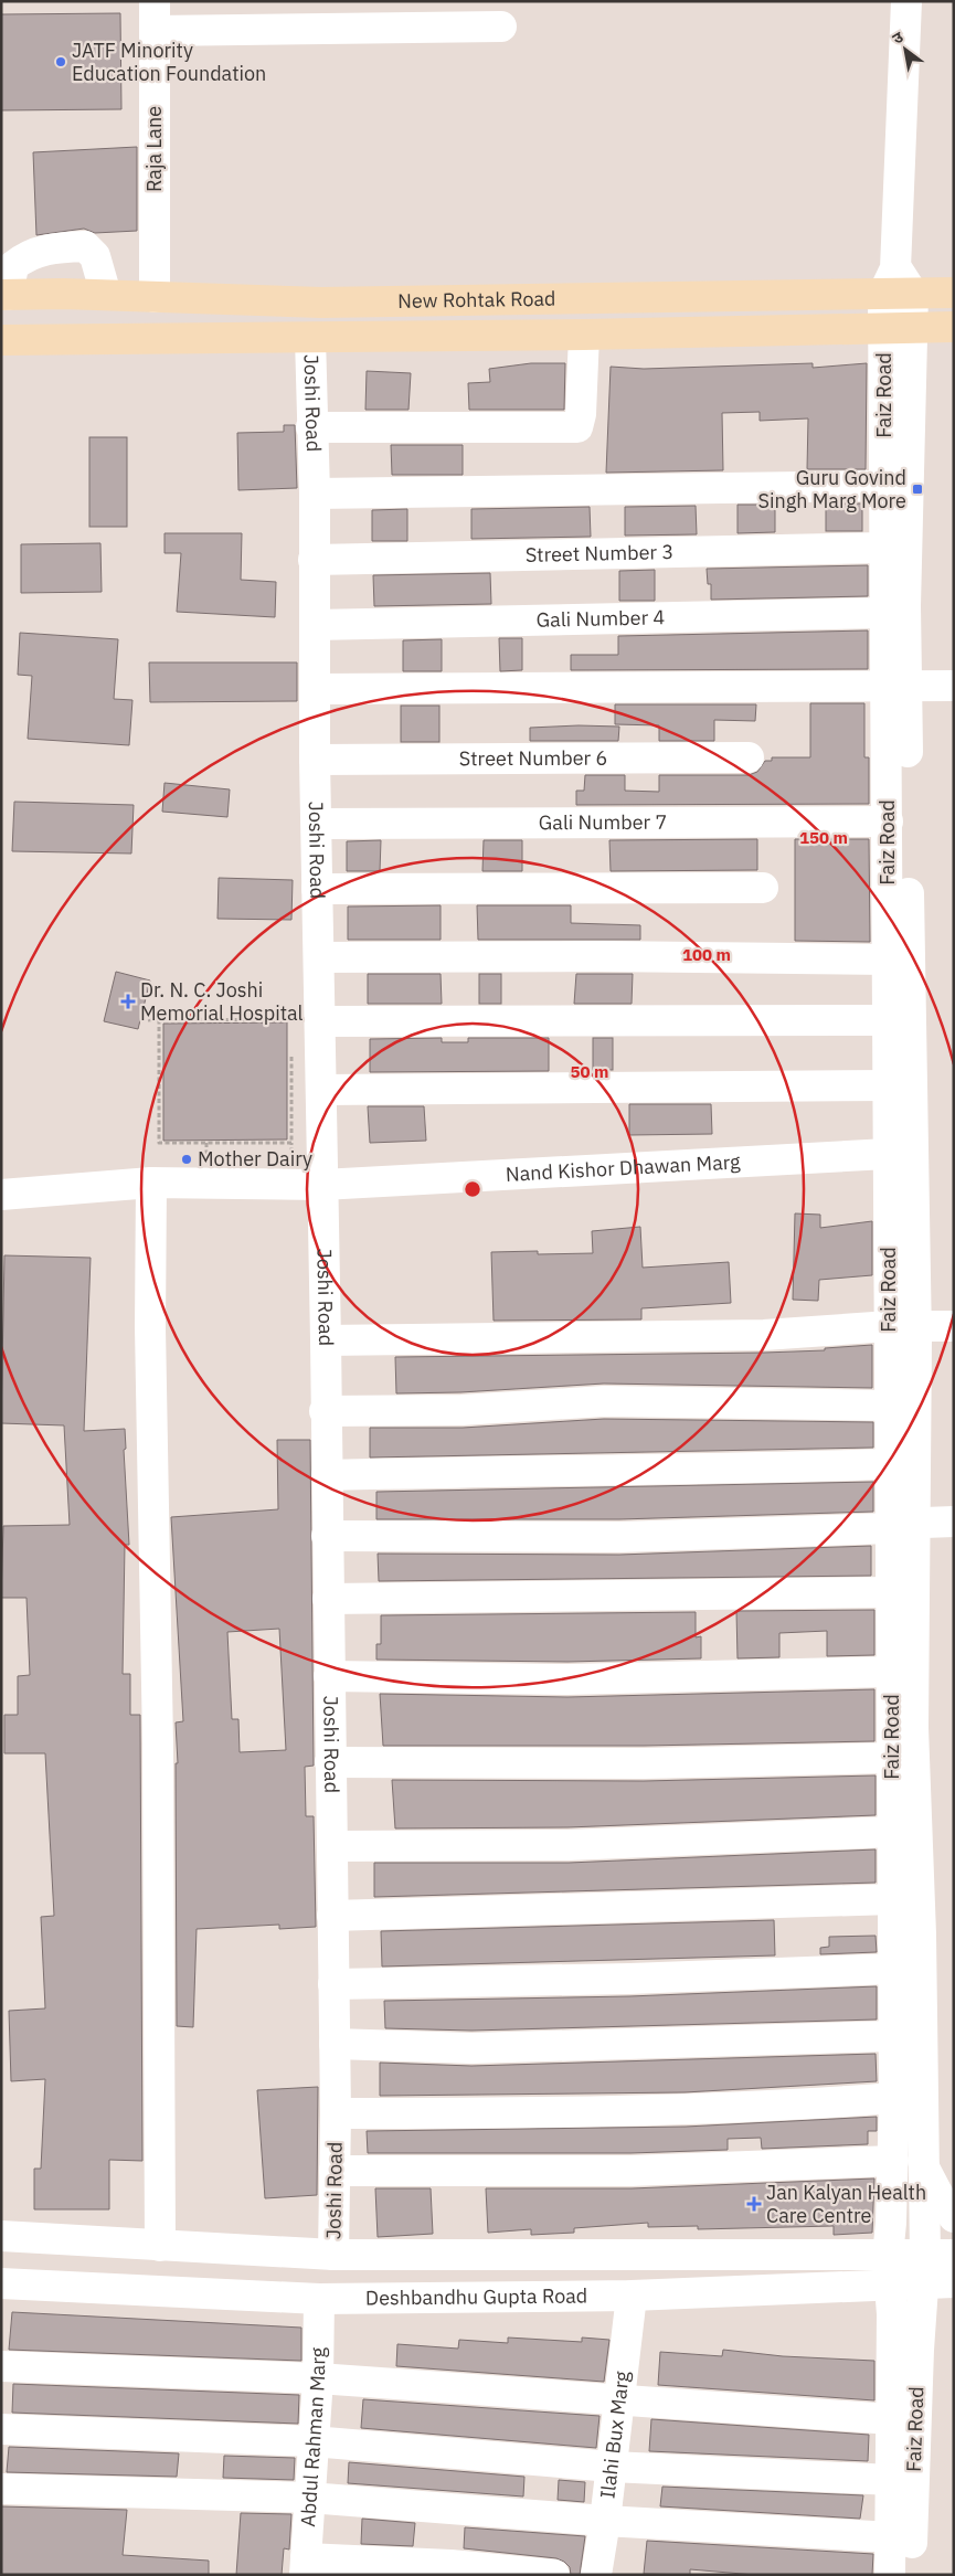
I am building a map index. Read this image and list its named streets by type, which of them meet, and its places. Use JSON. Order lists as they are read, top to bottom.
{
  "streets": {
    "main road": ["New Rohtak Road"],
    "street": [
      "Raja Lane",
      "Faiz Road",
      "Joshi Road",
      "Street Number 3",
      "Gali Number 4",
      "Street Number 6",
      "Gali Number 7",
      "Nand Kishor Dhawan Marg",
      "Deshbandhu Gupta Road",
      "Ilahi Bux Marg",
      "Abdul Rahman Marg"
    ]
  },
  "crossings": [
    ["Raja Lane", "New Rohtak Road"],
    ["New Rohtak Road", "Faiz Road"],
    ["New Rohtak Road", "Joshi Road"],
    ["Faiz Road", "Street Number 3"],
    ["Faiz Road", "Gali Number 4"],
    ["Faiz Road", "Gali Number 7"],
    ["Faiz Road", "Nand Kishor Dhawan Marg"],
    ["Faiz Road", "Deshbandhu Gupta Road"],
    ["Joshi Road", "Street Number 3"],
    ["Joshi Road", "Gali Number 4"],
    ["Joshi Road", "Street Number 6"],
    ["Joshi Road", "Gali Number 7"],
    ["Joshi Road", "Nand Kishor Dhawan Marg"],
    ["Joshi Road", "Deshbandhu Gupta Road"],
    ["Deshbandhu Gupta Road", "Ilahi Bux Marg"],
    ["Deshbandhu Gupta Road", "Abdul Rahman Marg"]
  ],
  "places": {
    "other": ["JATF Minority Education Foundation", "Mother Dairy"],
    "transit": ["Guru Govind Singh Marg More"],
    "health": ["Dr. N. C. Joshi Memorial Hospital", "Jan Kalyan Health Care Centre"]
  },
  "north": "top left",
  "rings": ["150 m", "100 m", "50 m"]
}
